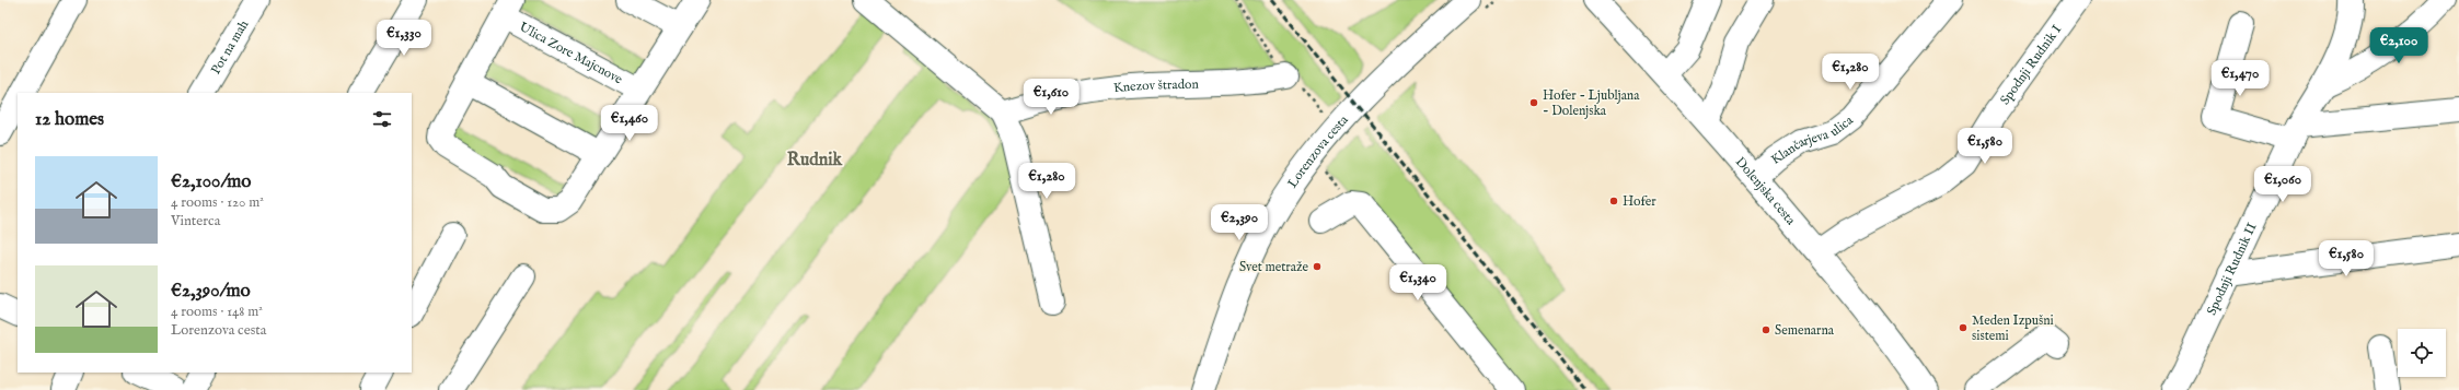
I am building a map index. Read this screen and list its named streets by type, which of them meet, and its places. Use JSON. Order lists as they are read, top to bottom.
{
  "streets": {
    "street": [
      "Pot na mah",
      "Ulica Zore Majcnove",
      "Spodnji Rudnik I",
      "Knezov štradon",
      "Klančarjeva ulica",
      "Lorenzova cesta",
      "Dolenjska cesta",
      "Spodnji Rudnik II"
    ]
  },
  "crossings": [
    ["Spodnji Rudnik I", "Dolenjska cesta"],
    ["Klančarjeva ulica", "Dolenjska cesta"]
  ],
  "districts": ["Rudnik"],
  "places": [
    "Hofer - Ljubljana - Dolenjska",
    "Hofer",
    "Svet metraže",
    "Meden Izpušni sistemi",
    "Semenarna"
  ],
  "page": {
    "price": [
      "€1,330",
      "€2,100",
      "€1,280",
      "€1,470",
      "€1,610",
      "€1,460",
      "€1,580",
      "€1,280",
      "€1,060",
      "€2,390",
      "€1,580",
      "€1,340"
    ],
    "heading": "12 homes",
    "list": [
      {
        "name": "€2,100/mo",
        "note": "4 rooms · 120 m² · Vinterca"
      },
      {
        "name": "€2,390/mo",
        "note": "4 rooms · 148 m² · Lorenzova cesta"
      }
    ]
  }
}
